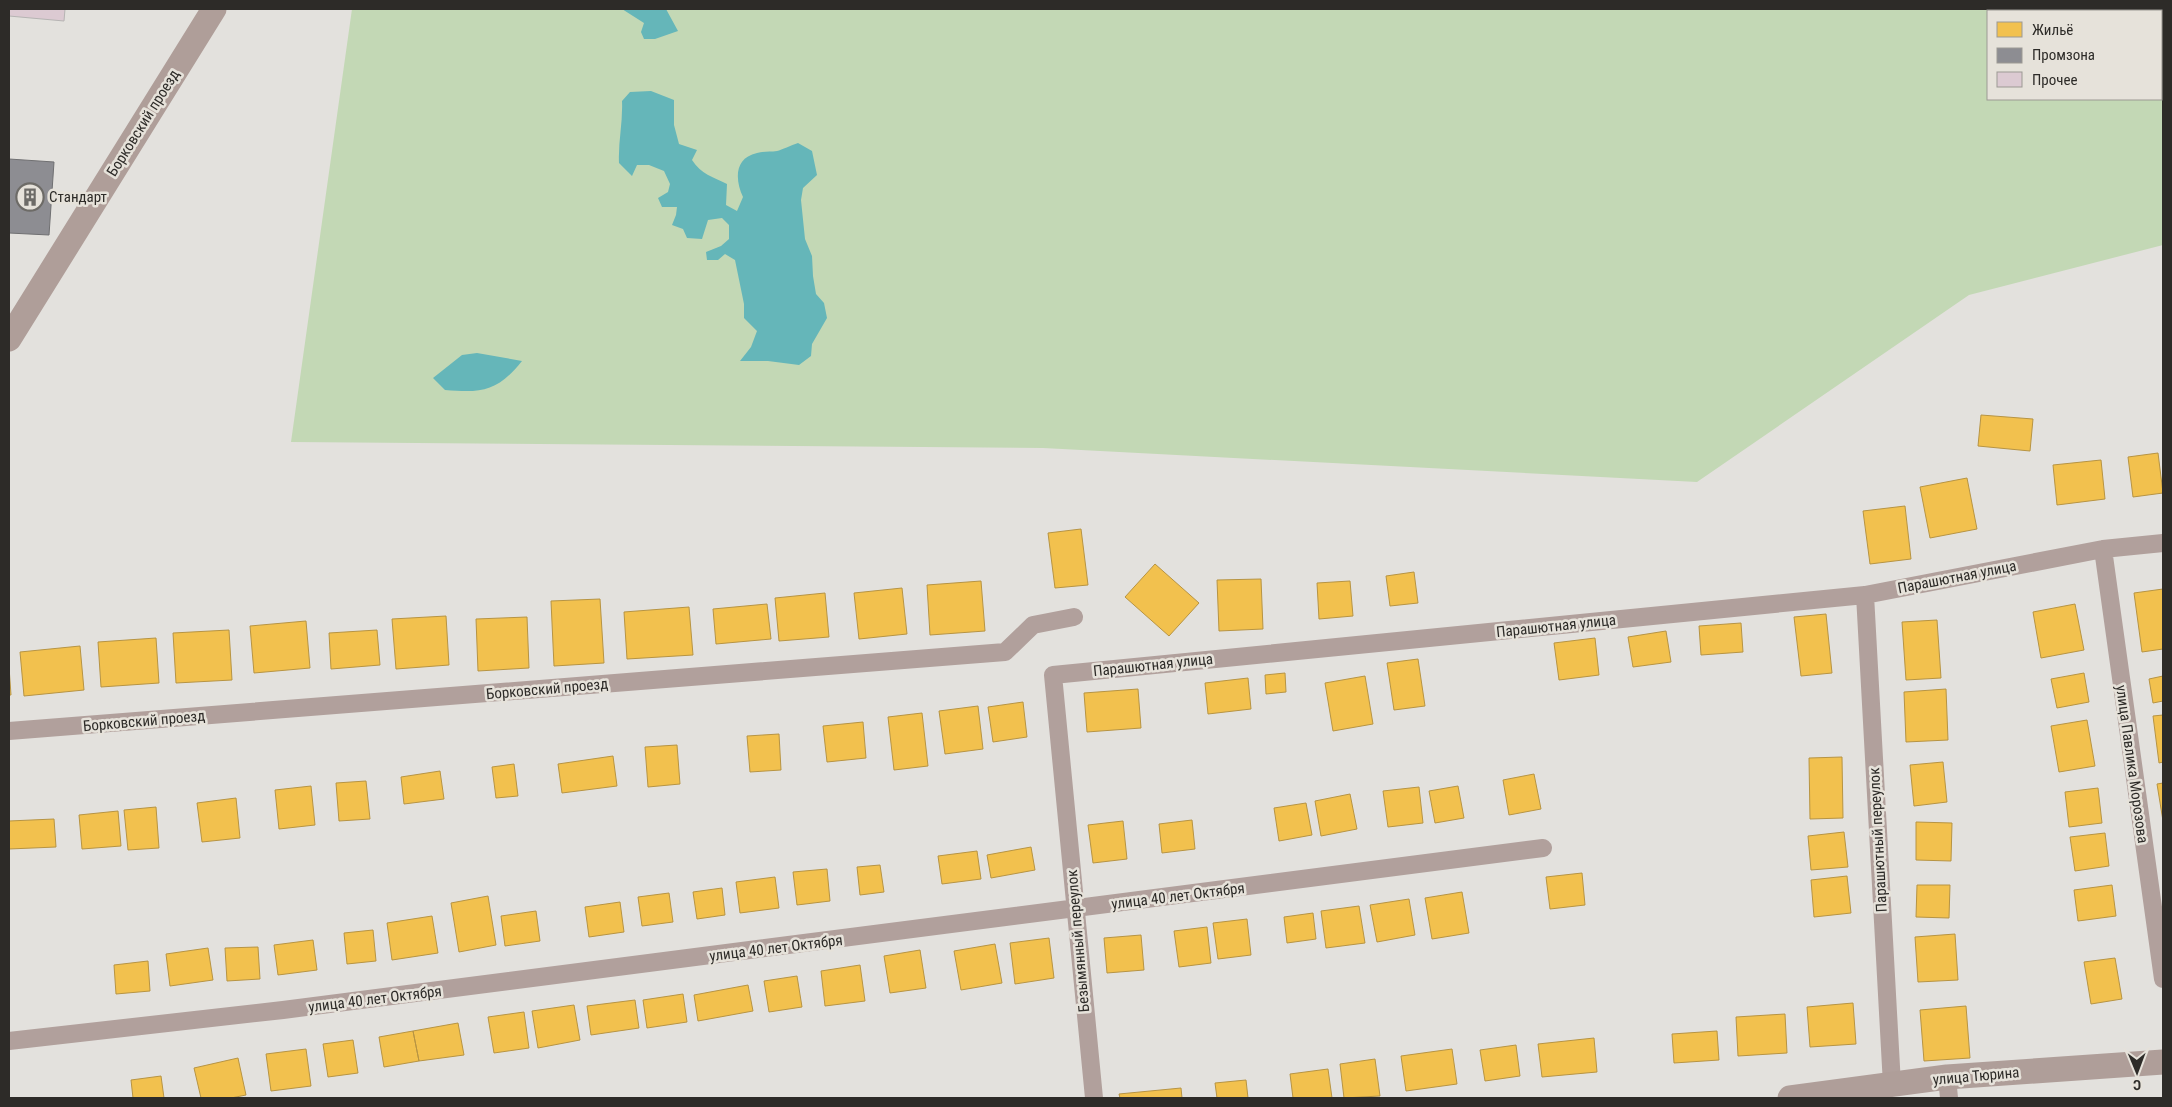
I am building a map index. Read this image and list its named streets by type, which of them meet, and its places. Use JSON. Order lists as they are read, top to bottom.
{
  "streets": {
    "street": [
      "Борковский проезд",
      "Парашютная улица",
      "улица Павлика Морозова",
      "Парашютный переулок",
      "улица 40 лет Октября",
      "Безымянный переулок",
      "улица Тюрина"
    ]
  },
  "crossings": [
    ["Парашютная улица", "улица Павлика Морозова"],
    ["Парашютная улица", "Парашютный переулок"],
    ["Парашютная улица", "Безымянный переулок"],
    ["Парашютный переулок", "улица Тюрина"],
    ["улица 40 лет Октября", "Безымянный переулок"]
  ],
  "places": {
    "building": ["Стандарт"]
  },
  "legend": ["Жильё", "Промзона", "Прочее"],
  "north": "bottom"
}
